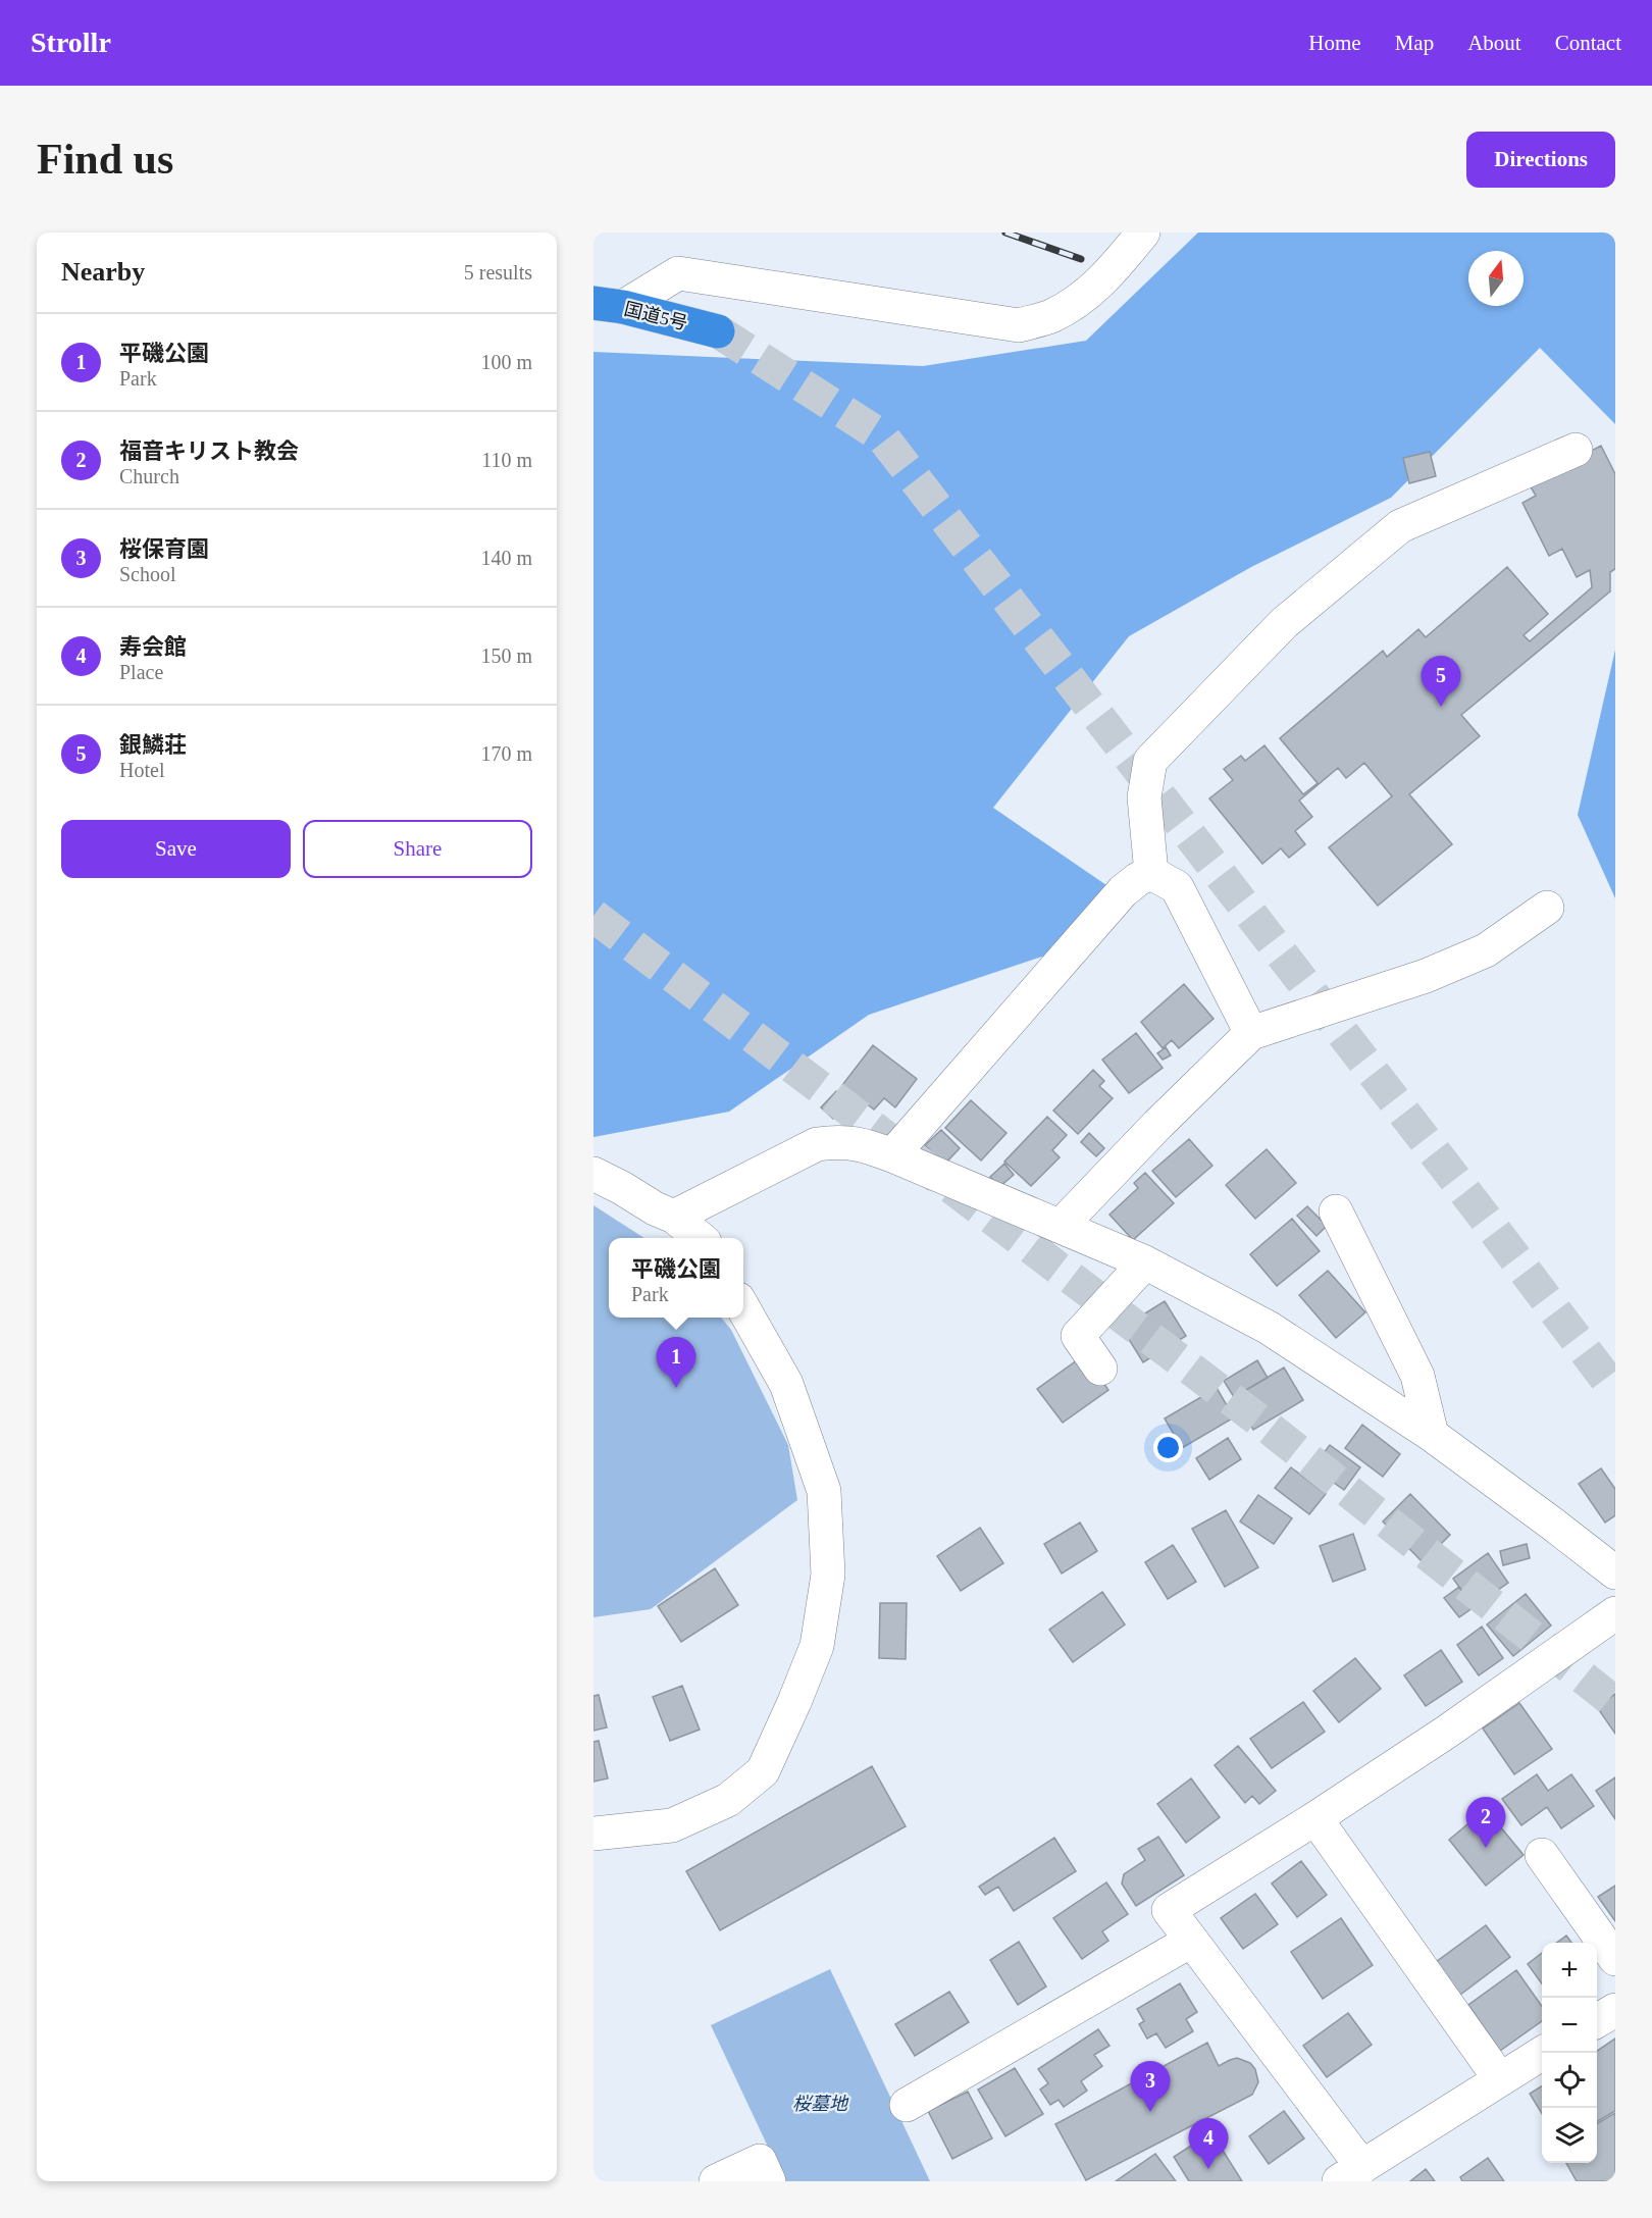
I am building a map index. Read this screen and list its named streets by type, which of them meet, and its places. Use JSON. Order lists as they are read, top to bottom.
{
  "streets": {
    "highway": ["国道5号"]
  },
  "parks": ["桜墓地"],
  "north": "top",
  "page": {
    "header": "Strollr",
    "nav": [
      "Home",
      "Map",
      "About",
      "Contact"
    ],
    "buttons": [
      "Directions",
      ["Save", "Share"]
    ],
    "title": "Find us",
    "heading": ["Nearby", "5 results"],
    "list": [
      {
        "mark": "1",
        "name": "平磯公園",
        "note": "Park",
        "value": "100 m"
      },
      {
        "mark": "2",
        "name": "福音キリスト教会",
        "note": "Church",
        "value": "110 m"
      },
      {
        "mark": "3",
        "name": "桜保育園",
        "note": "School",
        "value": "140 m"
      },
      {
        "mark": "4",
        "name": "寿会館",
        "note": "Place",
        "value": "150 m"
      },
      {
        "mark": "5",
        "name": "銀鱗荘",
        "note": "Hotel",
        "value": "170 m"
      }
    ],
    "pins": [
      "5",
      "1",
      "2",
      "3",
      "4"
    ],
    "popup": ["平磯公園", "Park"],
    "map_buttons": ["+", "−"]
  }
}
